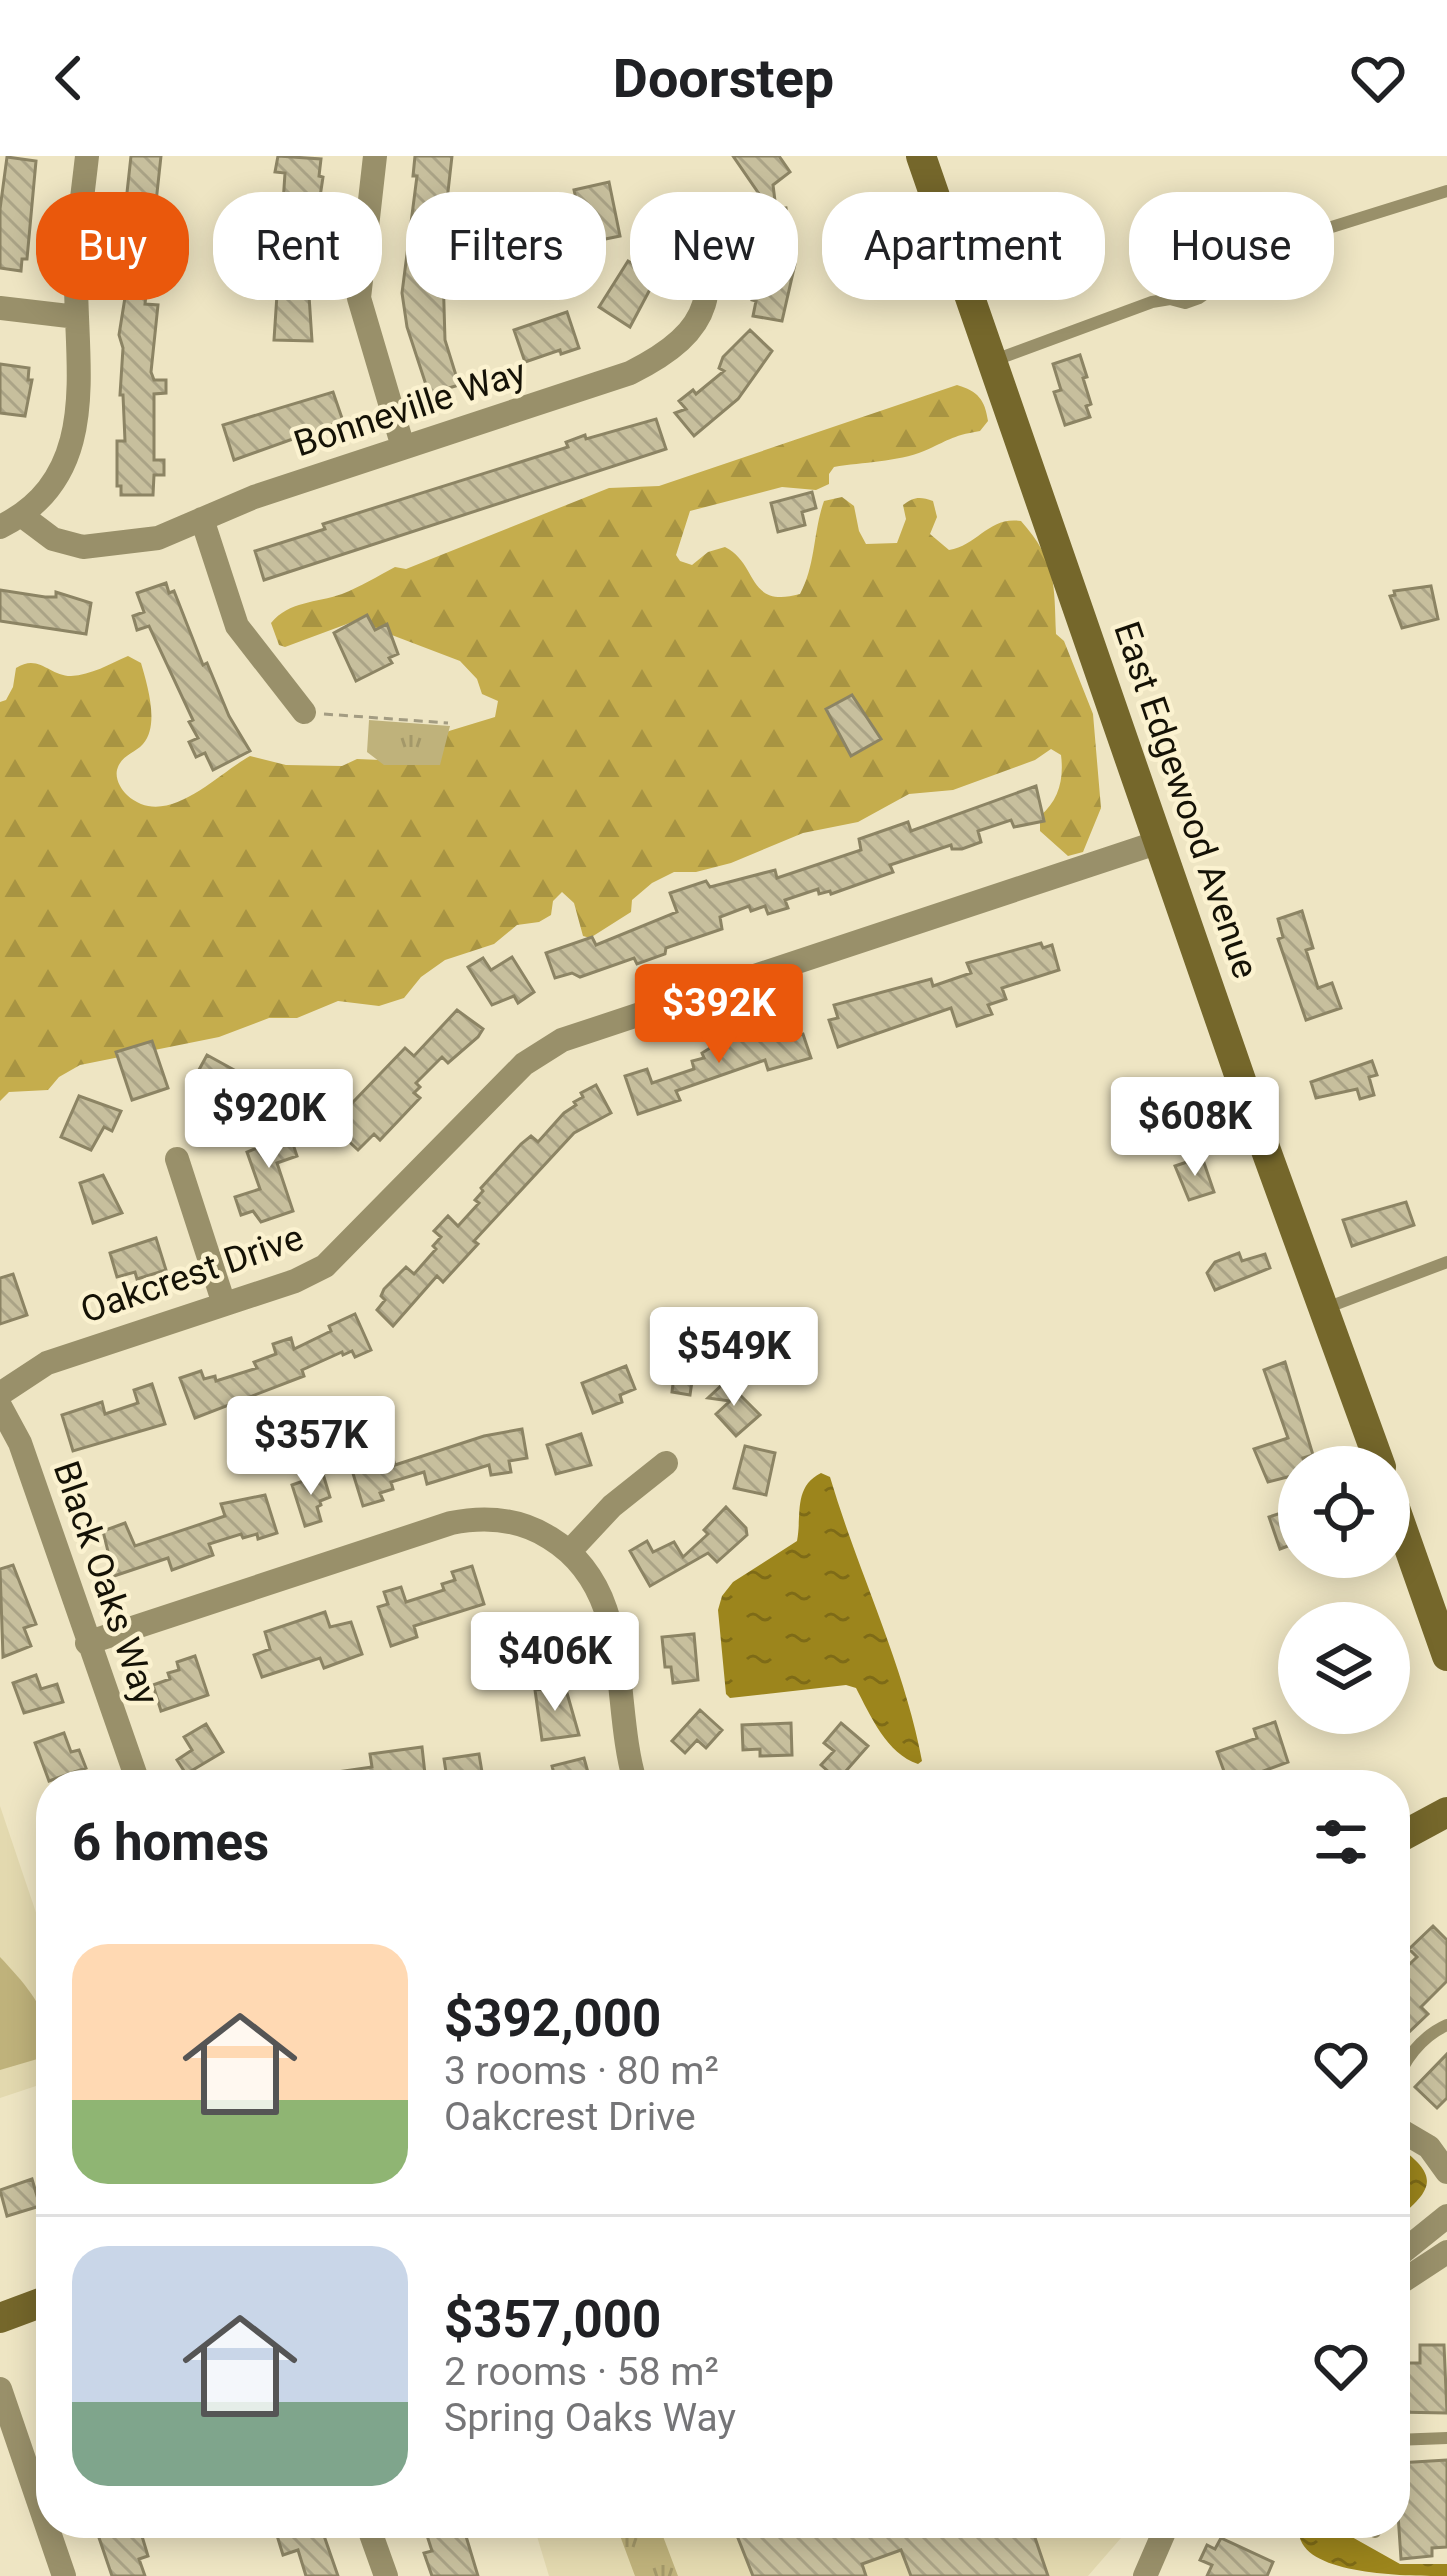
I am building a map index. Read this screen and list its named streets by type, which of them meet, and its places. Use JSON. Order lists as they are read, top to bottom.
{
  "streets": {
    "main road": ["East Edgewood Avenue"],
    "street": ["Bonneville Way", "Oakcrest Drive", "Black Oaks Way"]
  },
  "crossings": [
    ["East Edgewood Avenue", "Oakcrest Drive"]
  ],
  "page": {
    "header": "Doorstep",
    "chip": [
      "Buy",
      "Rent",
      "Filters",
      "New",
      "Apartment",
      "House"
    ],
    "price": [
      "$392K",
      "$920K",
      "$608K",
      "$549K",
      "$357K",
      "$406K"
    ],
    "heading": "6 homes",
    "list": [
      {
        "name": "$392,000",
        "note": "3 rooms · 80 m² · Oakcrest Drive"
      },
      {
        "name": "$357,000",
        "note": "2 rooms · 58 m² · Spring Oaks Way"
      }
    ]
  }
}
